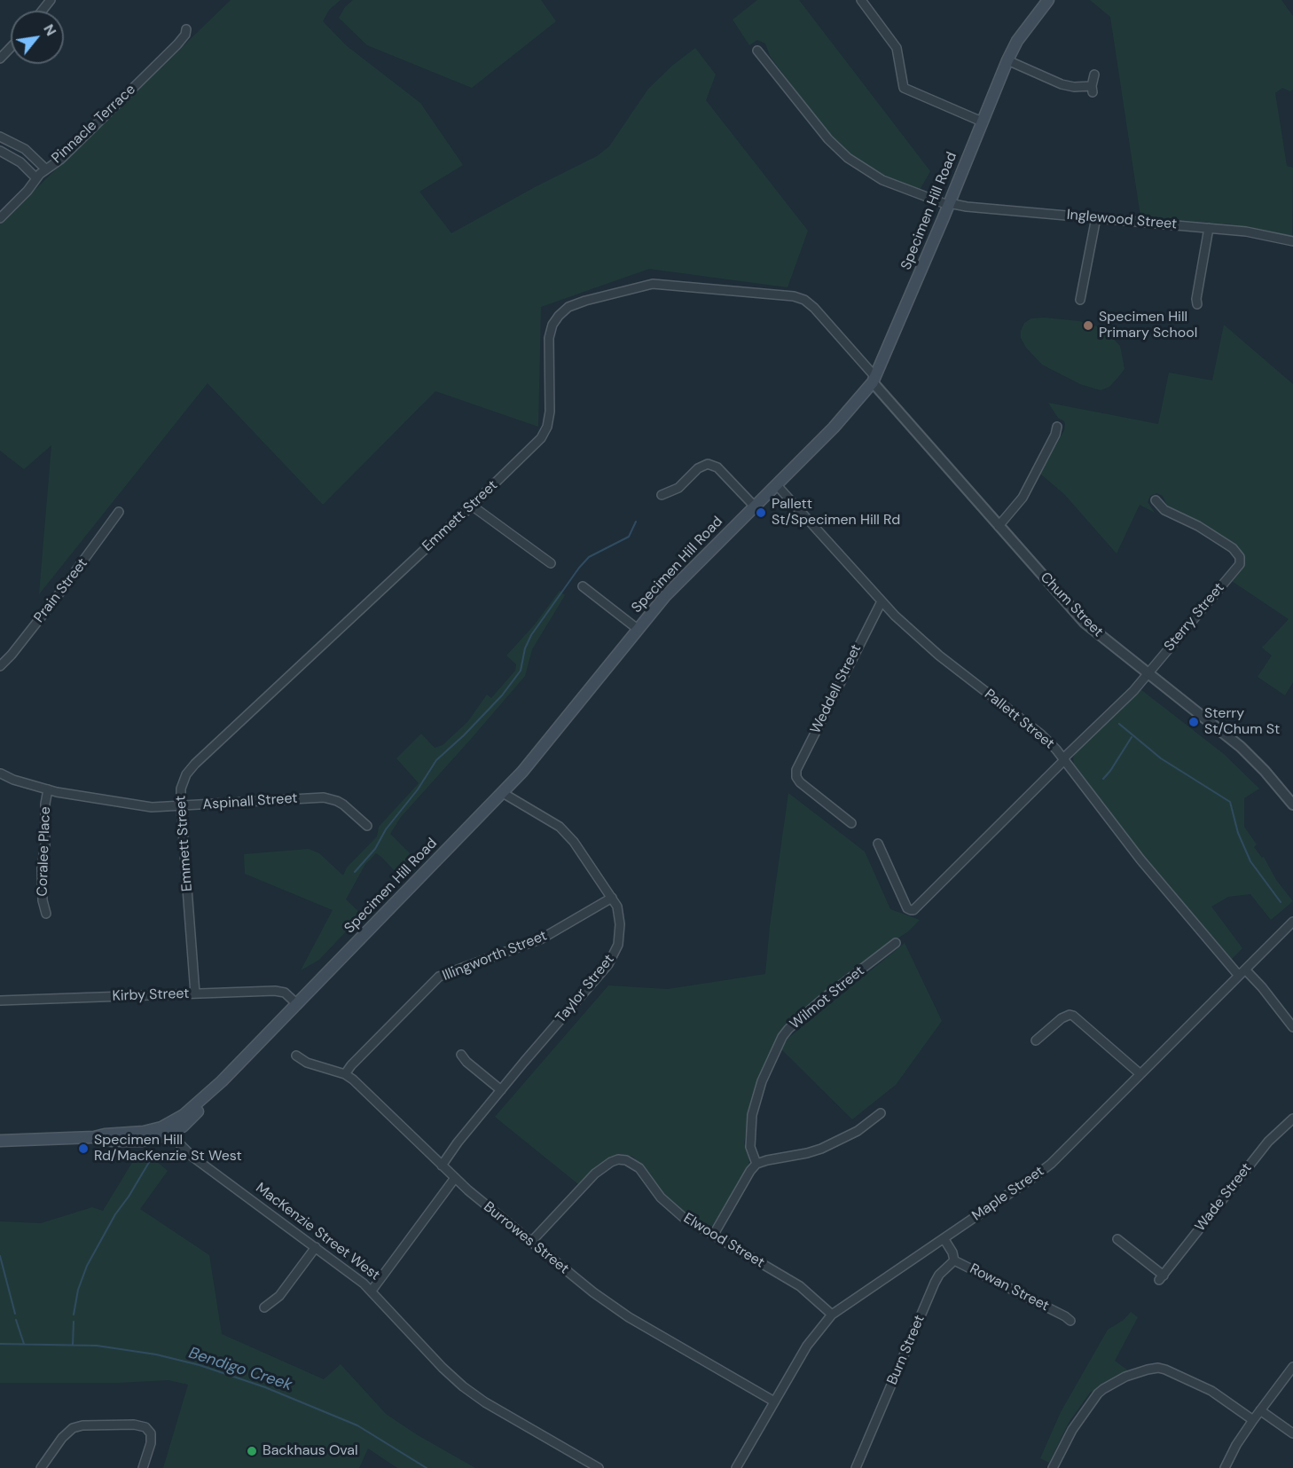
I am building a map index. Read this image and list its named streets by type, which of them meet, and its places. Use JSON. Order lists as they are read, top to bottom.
{
  "streets": {
    "main road": ["Specimen Hill Road"],
    "street": [
      "Pinnacle Terrace",
      "Inglewood Street",
      "Emmett Street",
      "Prain Street",
      "Chum Street",
      "Sterry Street",
      "Weddell Street",
      "Pallett Street",
      "Aspinall Street",
      "Coralee Place",
      "Illingworth Street",
      "Taylor Street",
      "Kirby Street",
      "Wilmot Street",
      "Maple Street",
      "Wade Street",
      "MacKenzie Street West",
      "Burrowes Street",
      "Elwood Street",
      "Rowan Street",
      "Burn Street"
    ]
  },
  "crossings": [
    ["Specimen Hill Road", "Inglewood Street"],
    ["Specimen Hill Road", "Emmett Street"],
    ["Specimen Hill Road", "Chum Street"],
    ["Specimen Hill Road", "Pallett Street"],
    ["Specimen Hill Road", "Taylor Street"],
    ["Specimen Hill Road", "Kirby Street"],
    ["Specimen Hill Road", "MacKenzie Street West"],
    ["Emmett Street", "Chum Street"],
    ["Emmett Street", "Aspinall Street"],
    ["Emmett Street", "Kirby Street"],
    ["Chum Street", "Sterry Street"],
    ["Weddell Street", "Pallett Street"],
    ["Pallett Street", "Maple Street"],
    ["Aspinall Street", "Coralee Place"],
    ["Illingworth Street", "Taylor Street"],
    ["Illingworth Street", "Burrowes Street"],
    ["Taylor Street", "Burrowes Street"],
    ["Maple Street", "Burrowes Street"],
    ["Maple Street", "Elwood Street"],
    ["Burrowes Street", "Elwood Street"],
    ["Rowan Street", "Burn Street"]
  ],
  "water": ["Bendigo Creek"],
  "places": [
    "Specimen Hill Primary School",
    "Pallett St/Specimen Hill Rd",
    "Sterry St/Chum St",
    "Specimen Hill Rd/MacKenzie St West",
    "Backhaus Oval"
  ],
  "north": "top right"
}
